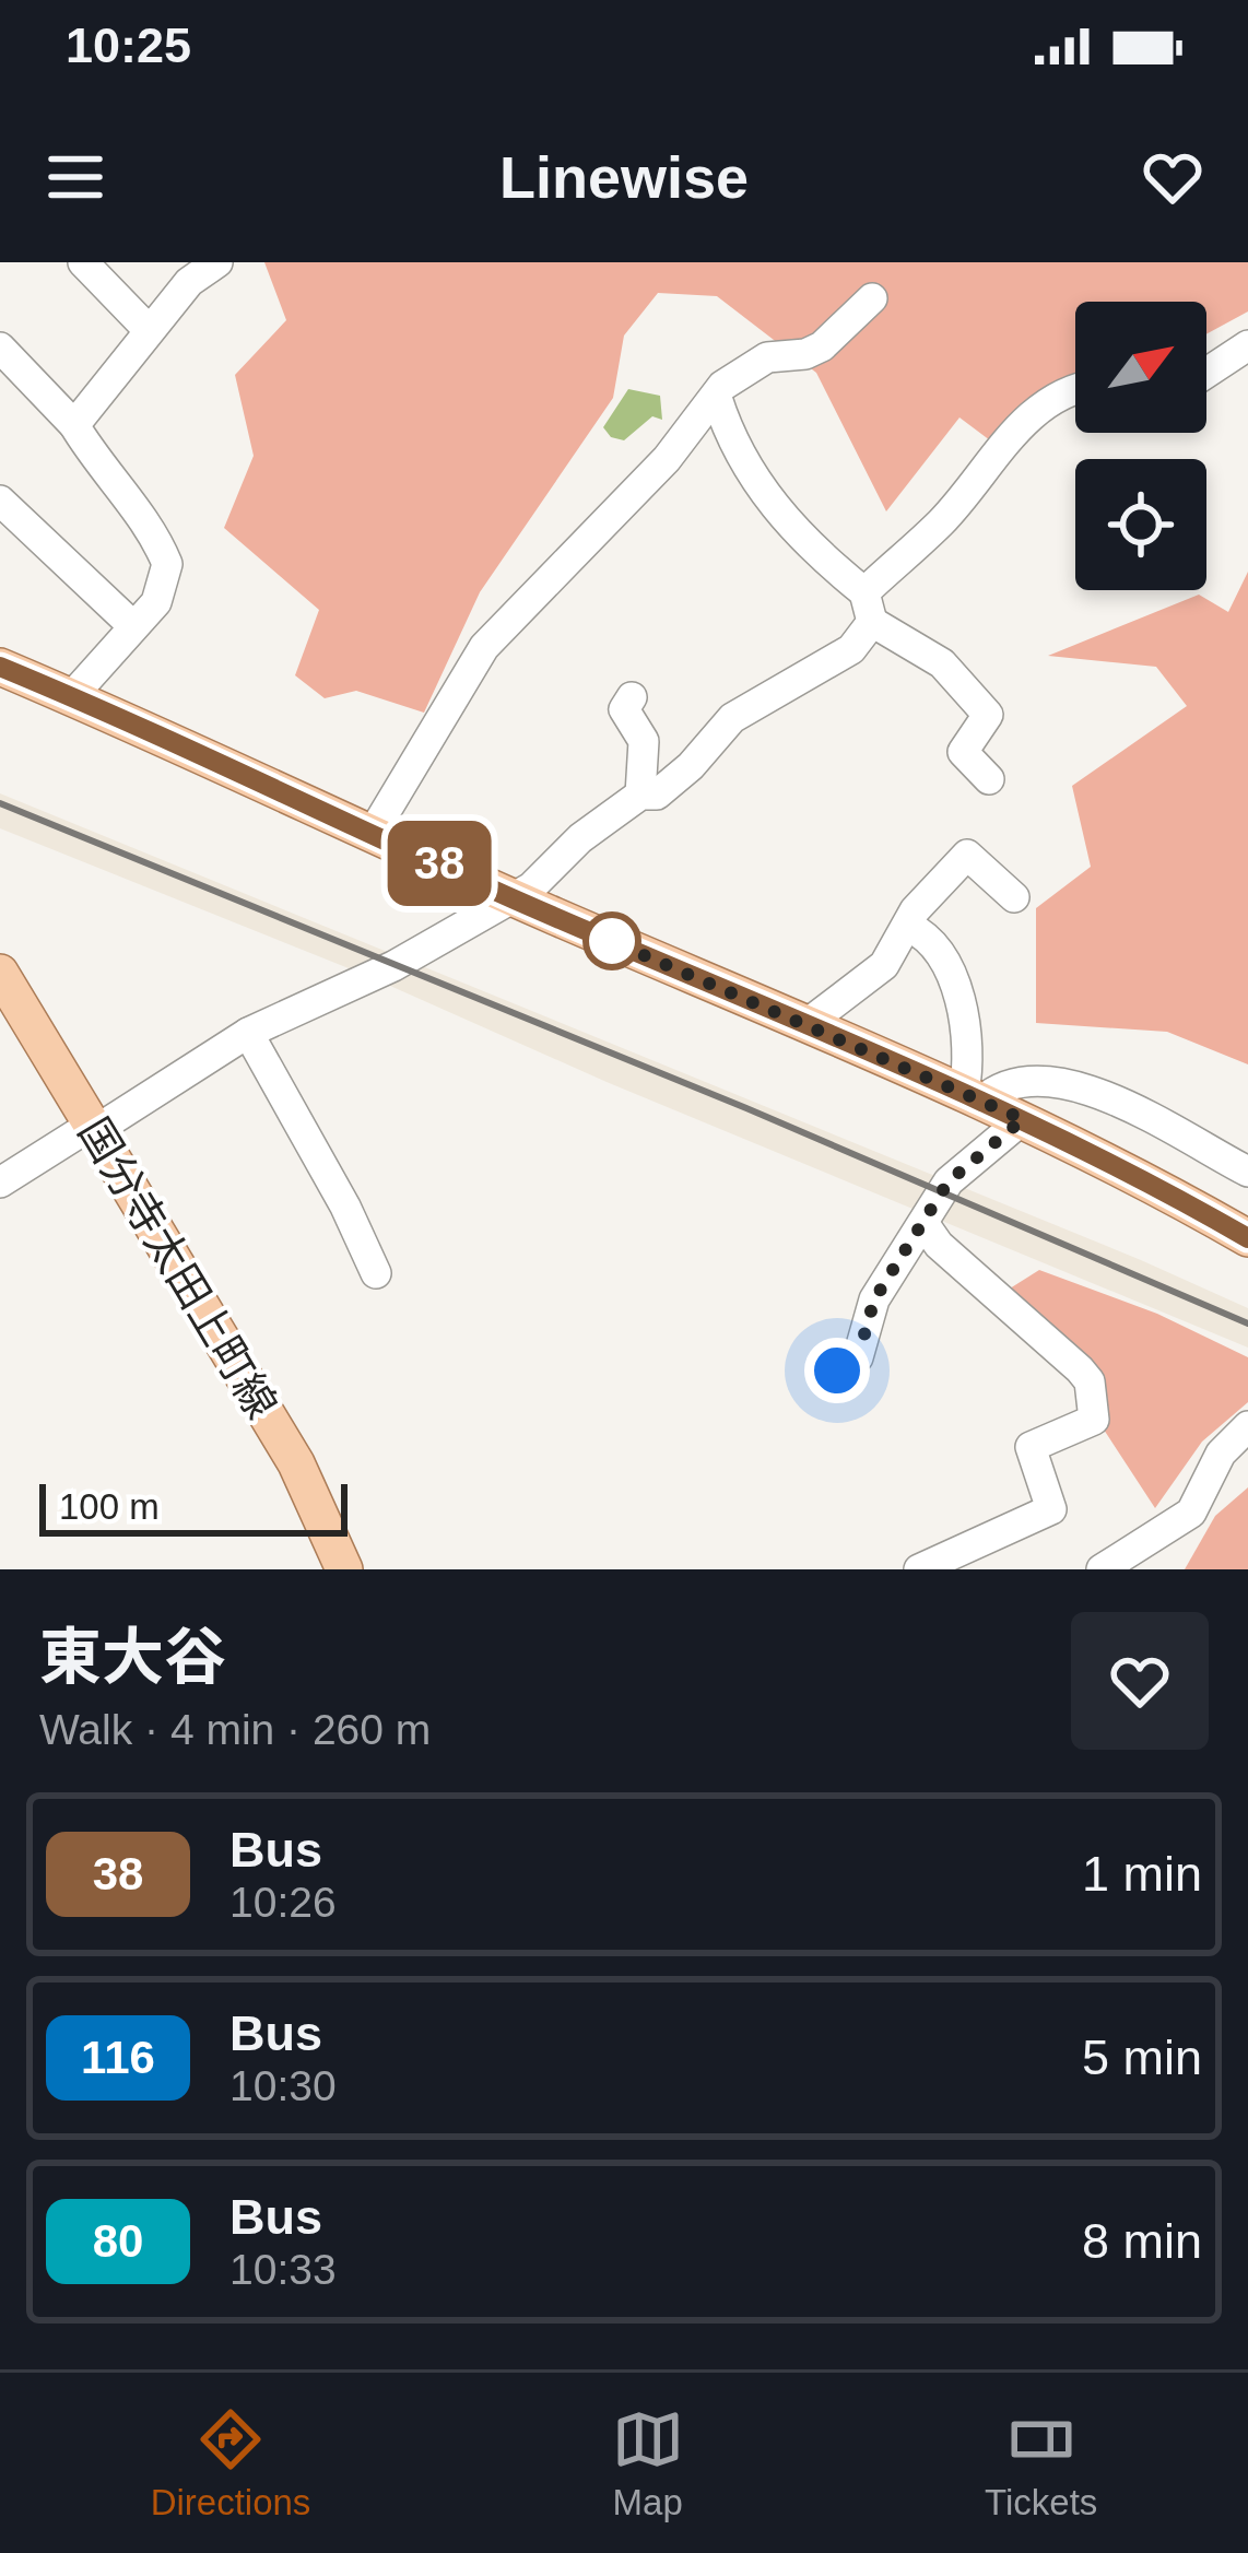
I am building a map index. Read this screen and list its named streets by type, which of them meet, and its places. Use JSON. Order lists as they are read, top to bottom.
{
  "streets": {
    "main road": ["国分寺太田上町線"]
  },
  "lines": ["bus line 38"],
  "scale_bar": "100 m",
  "north": "top right",
  "page": {
    "status": "10:25",
    "header": "Linewise",
    "on_map": "38",
    "scale": "100 m",
    "heading": ["東大谷", "Walk · 4 min · 260 m"],
    "list": [
      {
        "mark": "38",
        "name": "Bus",
        "note": "10:26",
        "value": "1 min"
      },
      {
        "mark": "116",
        "name": "Bus",
        "note": "10:30",
        "value": "5 min"
      },
      {
        "mark": "80",
        "name": "Bus",
        "note": "10:33",
        "value": "8 min"
      }
    ],
    "tabs": ["Directions", "Map", "Tickets"]
  }
}
